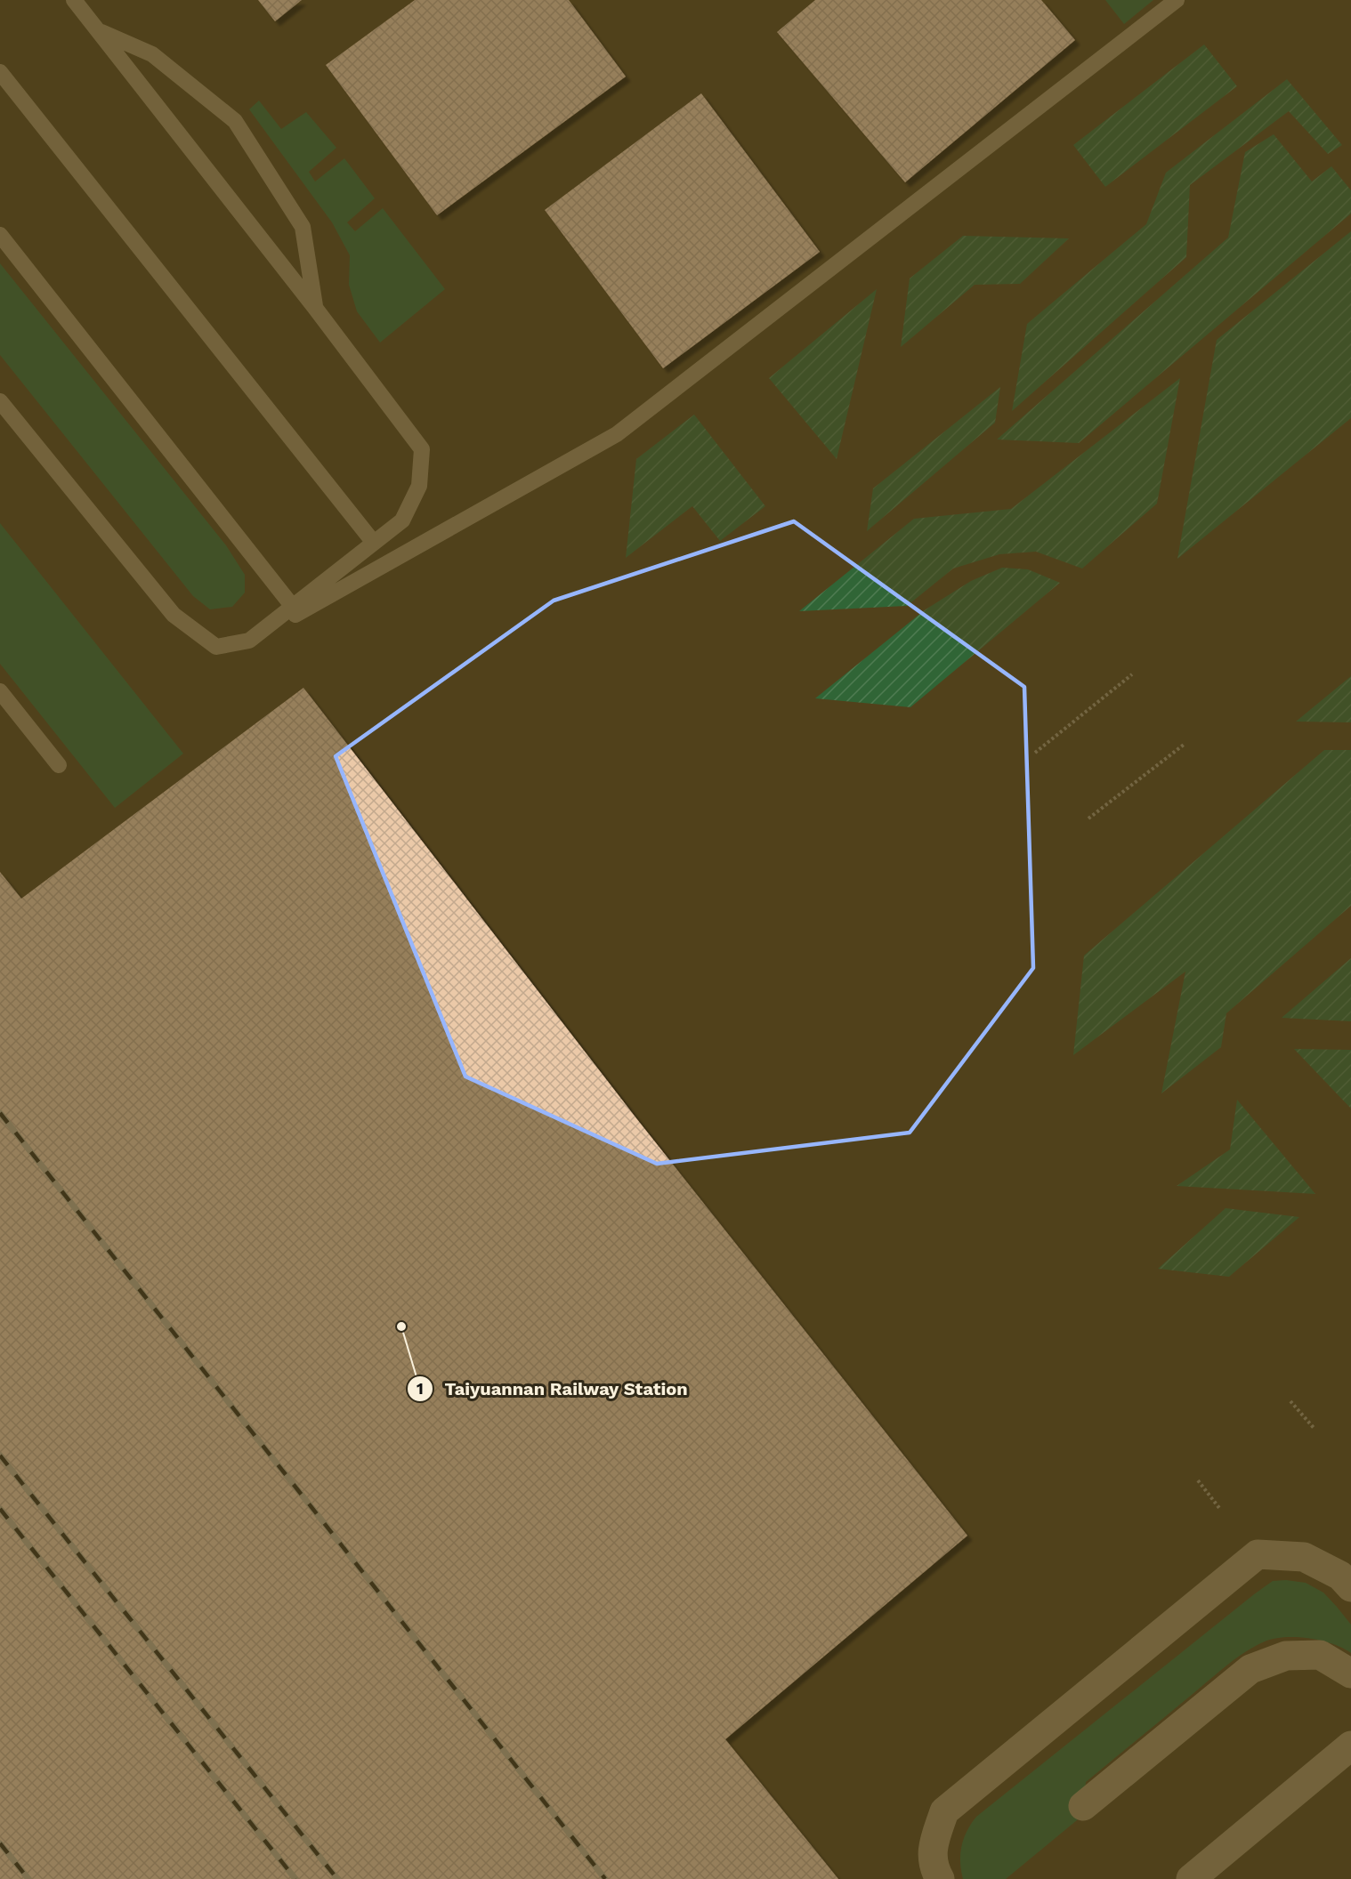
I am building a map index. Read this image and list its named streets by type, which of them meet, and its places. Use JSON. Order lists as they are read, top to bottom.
{
  "places": ["Taiyuannan Railway Station"]
}
